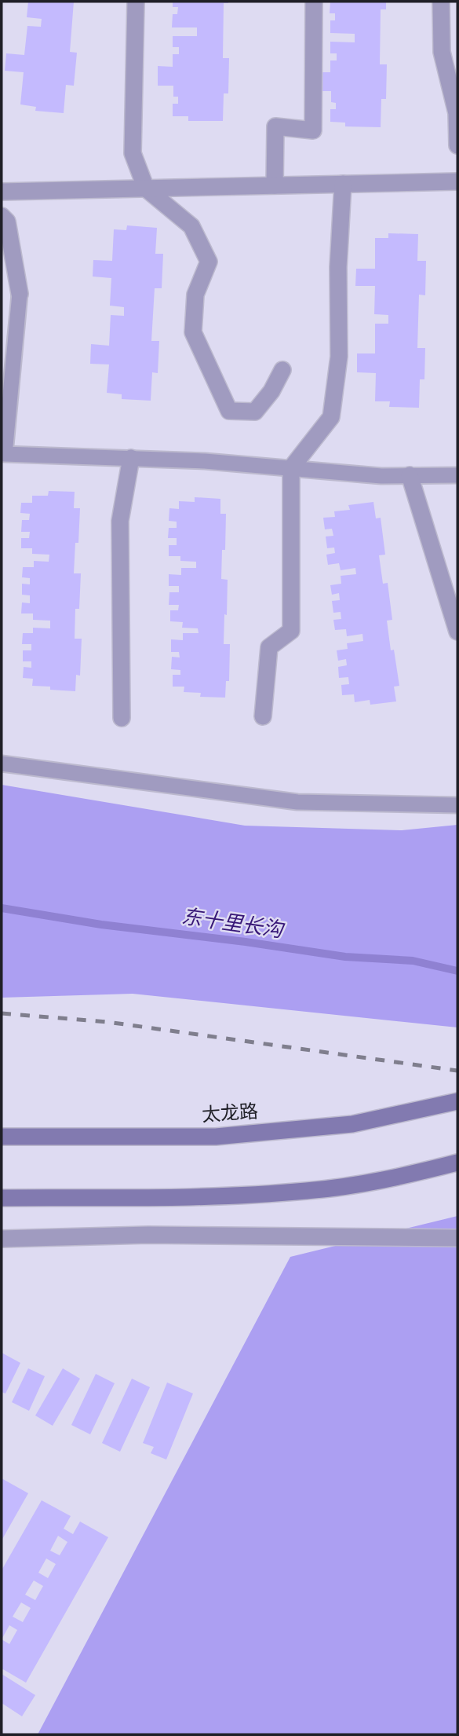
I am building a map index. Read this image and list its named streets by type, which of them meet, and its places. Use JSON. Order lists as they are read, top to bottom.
{
  "streets": {
    "street": ["太龙路"]
  },
  "water": ["东十里长沟"]
}
